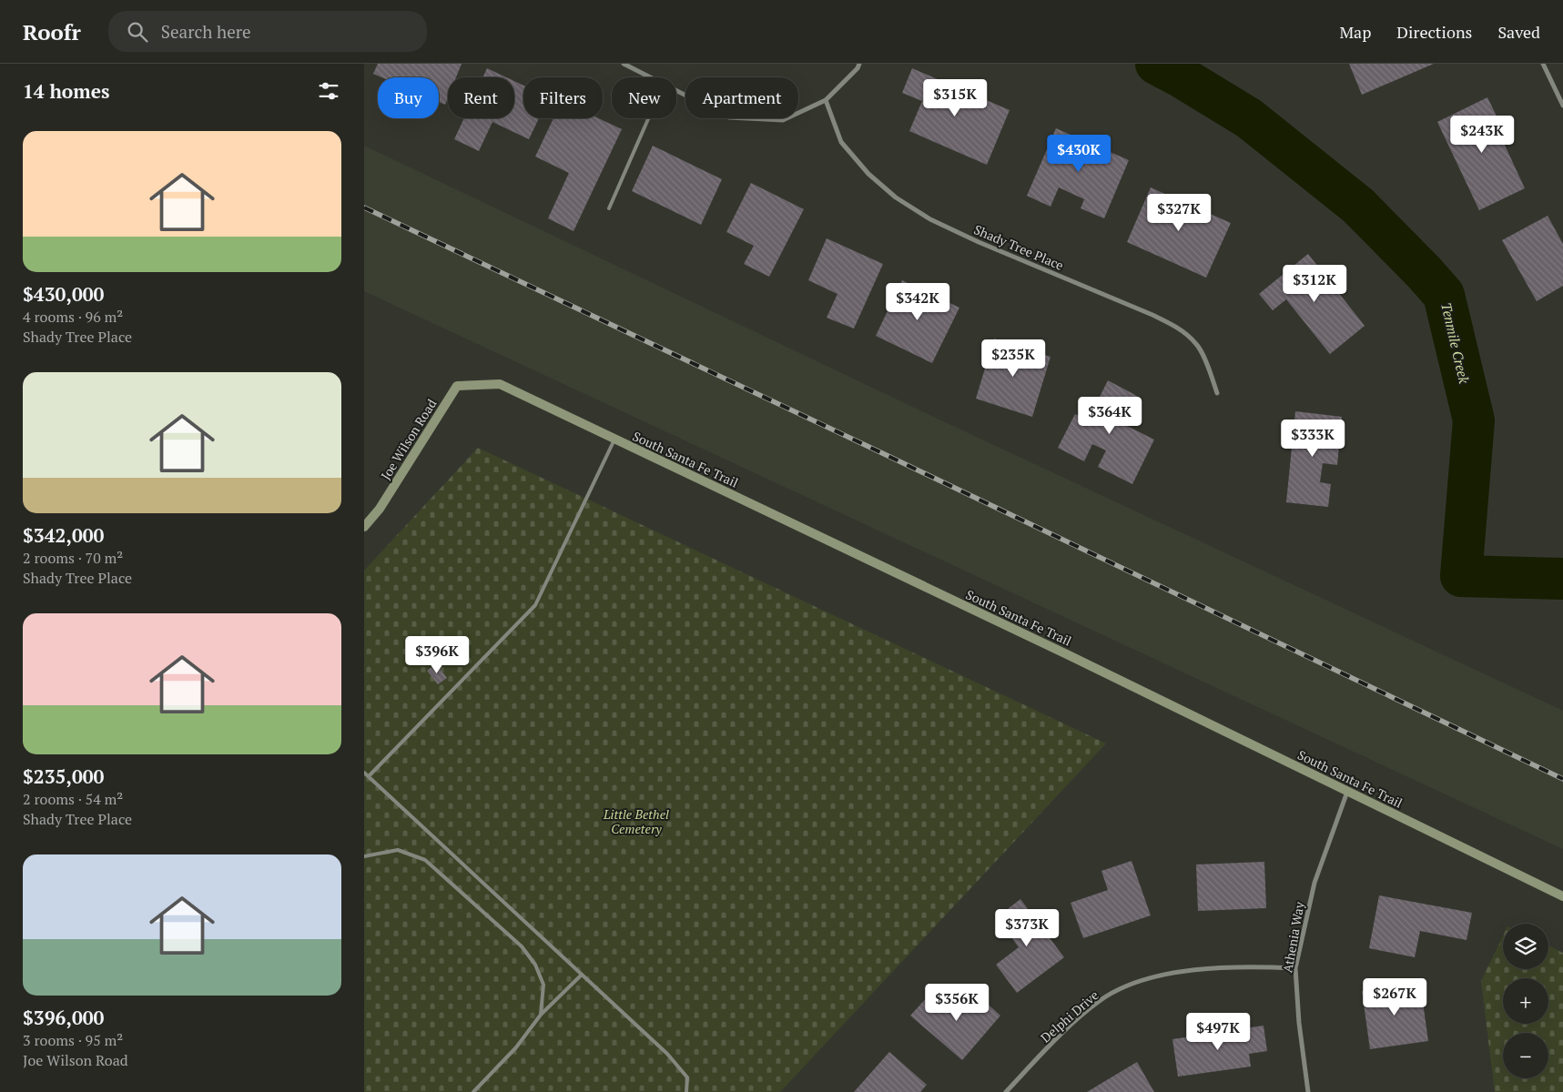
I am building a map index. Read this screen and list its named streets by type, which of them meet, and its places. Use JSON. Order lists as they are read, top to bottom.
{
  "streets": {
    "street": [
      "Shady Tree Place",
      "Joe Wilson Road",
      "South Santa Fe Trail",
      "Athenia Way",
      "Delphi Drive"
    ]
  },
  "crossings": [
    ["Joe Wilson Road", "South Santa Fe Trail"],
    ["South Santa Fe Trail", "Athenia Way"],
    ["Athenia Way", "Delphi Drive"]
  ],
  "water": ["Tenmile Creek"],
  "parks": ["Little Bethel Cemetery"],
  "page": {
    "header": "Roofr",
    "search": "Search here",
    "nav": ["Map", "Directions", "Saved"],
    "heading": "14 homes",
    "chip": [
      "Buy",
      "Rent",
      "Filters",
      "New",
      "Apartment"
    ],
    "price": [
      "$315K",
      "$243K",
      "$430K",
      "$327K",
      "$312K",
      "$342K",
      "$235K",
      "$364K",
      "$333K",
      "$396K",
      "$373K",
      "$267K",
      "$356K",
      "$497K"
    ],
    "list": [
      {
        "name": "$430,000",
        "note": "4 rooms · 96 m² · Shady Tree Place"
      },
      {
        "name": "$342,000",
        "note": "2 rooms · 70 m² · Shady Tree Place"
      },
      {
        "name": "$235,000",
        "note": "2 rooms · 54 m² · Shady Tree Place"
      },
      {
        "name": "$396,000",
        "note": "3 rooms · 95 m² · Joe Wilson Road"
      }
    ],
    "map_buttons": ["+", "−"]
  }
}
